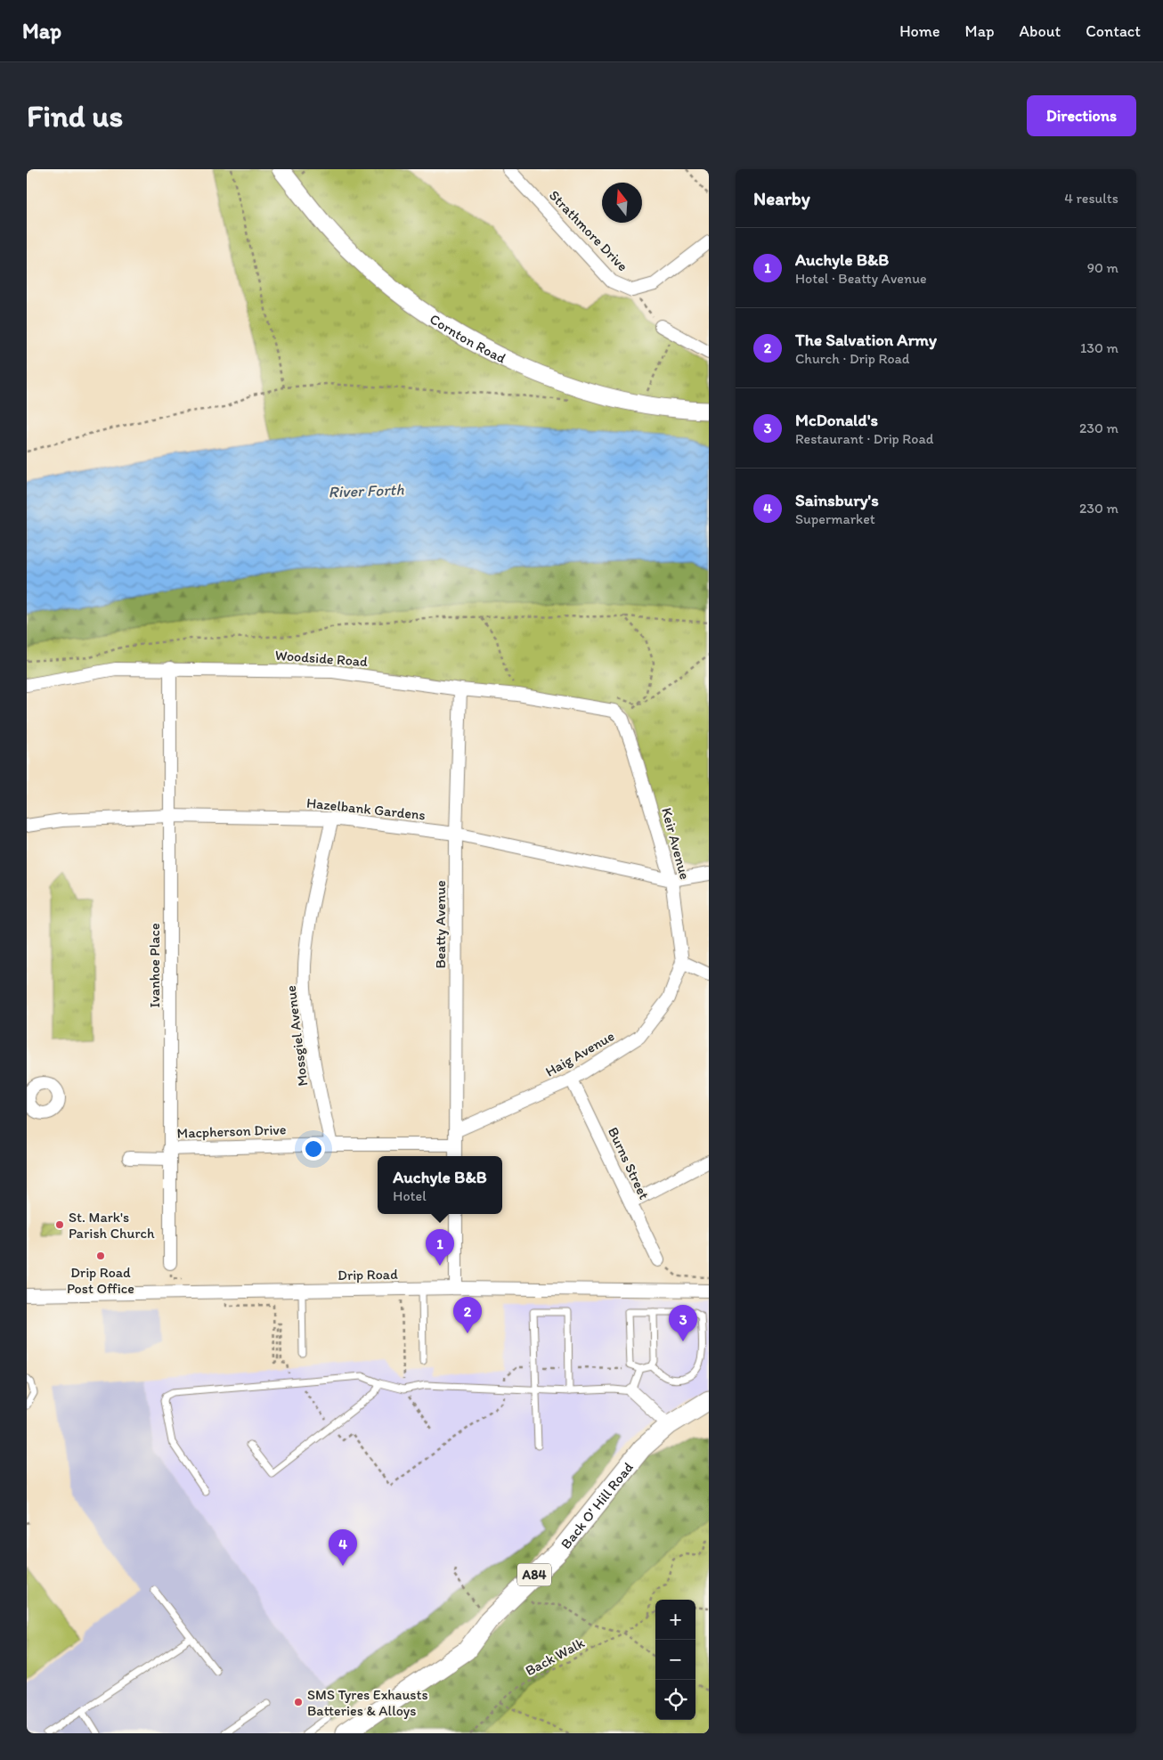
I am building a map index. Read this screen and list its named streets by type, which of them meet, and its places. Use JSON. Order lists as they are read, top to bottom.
{
  "streets": {
    "main road": ["Cornton Road", "Back O' Hill Road", "A84"],
    "street": [
      "Strathmore Drive",
      "Woodside Road",
      "Hazelbank Gardens",
      "Keir Avenue",
      "Beatty Avenue",
      "Ivanhoe Place",
      "Mossgiel Avenue",
      "Haig Avenue",
      "Macpherson Drive",
      "Burns Street",
      "Drip Road"
    ],
    "path": ["Back Walk"]
  },
  "crossings": [
    ["Woodside Road", "Keir Avenue"],
    ["Woodside Road", "Beatty Avenue"],
    ["Woodside Road", "Ivanhoe Place"],
    ["Hazelbank Gardens", "Keir Avenue"],
    ["Hazelbank Gardens", "Beatty Avenue"],
    ["Hazelbank Gardens", "Ivanhoe Place"],
    ["Hazelbank Gardens", "Mossgiel Avenue"],
    ["Keir Avenue", "Haig Avenue"],
    ["Beatty Avenue", "Haig Avenue"],
    ["Beatty Avenue", "Macpherson Drive"],
    ["Ivanhoe Place", "Macpherson Drive"],
    ["Mossgiel Avenue", "Macpherson Drive"],
    ["Haig Avenue", "Burns Street"]
  ],
  "water": ["River Forth"],
  "places": ["St. Mark's Parish Church", "Drip Road Post Office", "SMS Tyres Exhausts Batteries & Alloys"],
  "north": "top",
  "page": {
    "header": "Map",
    "nav": [
      "Home",
      "Map",
      "About",
      "Contact"
    ],
    "buttons": "Directions",
    "title": "Find us",
    "heading": ["Nearby", "4 results"],
    "list": [
      {
        "mark": "1",
        "name": "Auchyle B&B",
        "note": "Hotel · Beatty Avenue",
        "value": "90 m"
      },
      {
        "mark": "2",
        "name": "The Salvation Army",
        "note": "Church · Drip Road",
        "value": "130 m"
      },
      {
        "mark": "3",
        "name": "McDonald's",
        "note": "Restaurant · Drip Road",
        "value": "230 m"
      },
      {
        "mark": "4",
        "name": "Sainsbury's",
        "note": "Supermarket",
        "value": "230 m"
      }
    ],
    "popup": ["Auchyle B&B", "Hotel"],
    "pins": [
      "1",
      "2",
      "3",
      "4"
    ],
    "map_buttons": ["+", "−"]
  }
}
